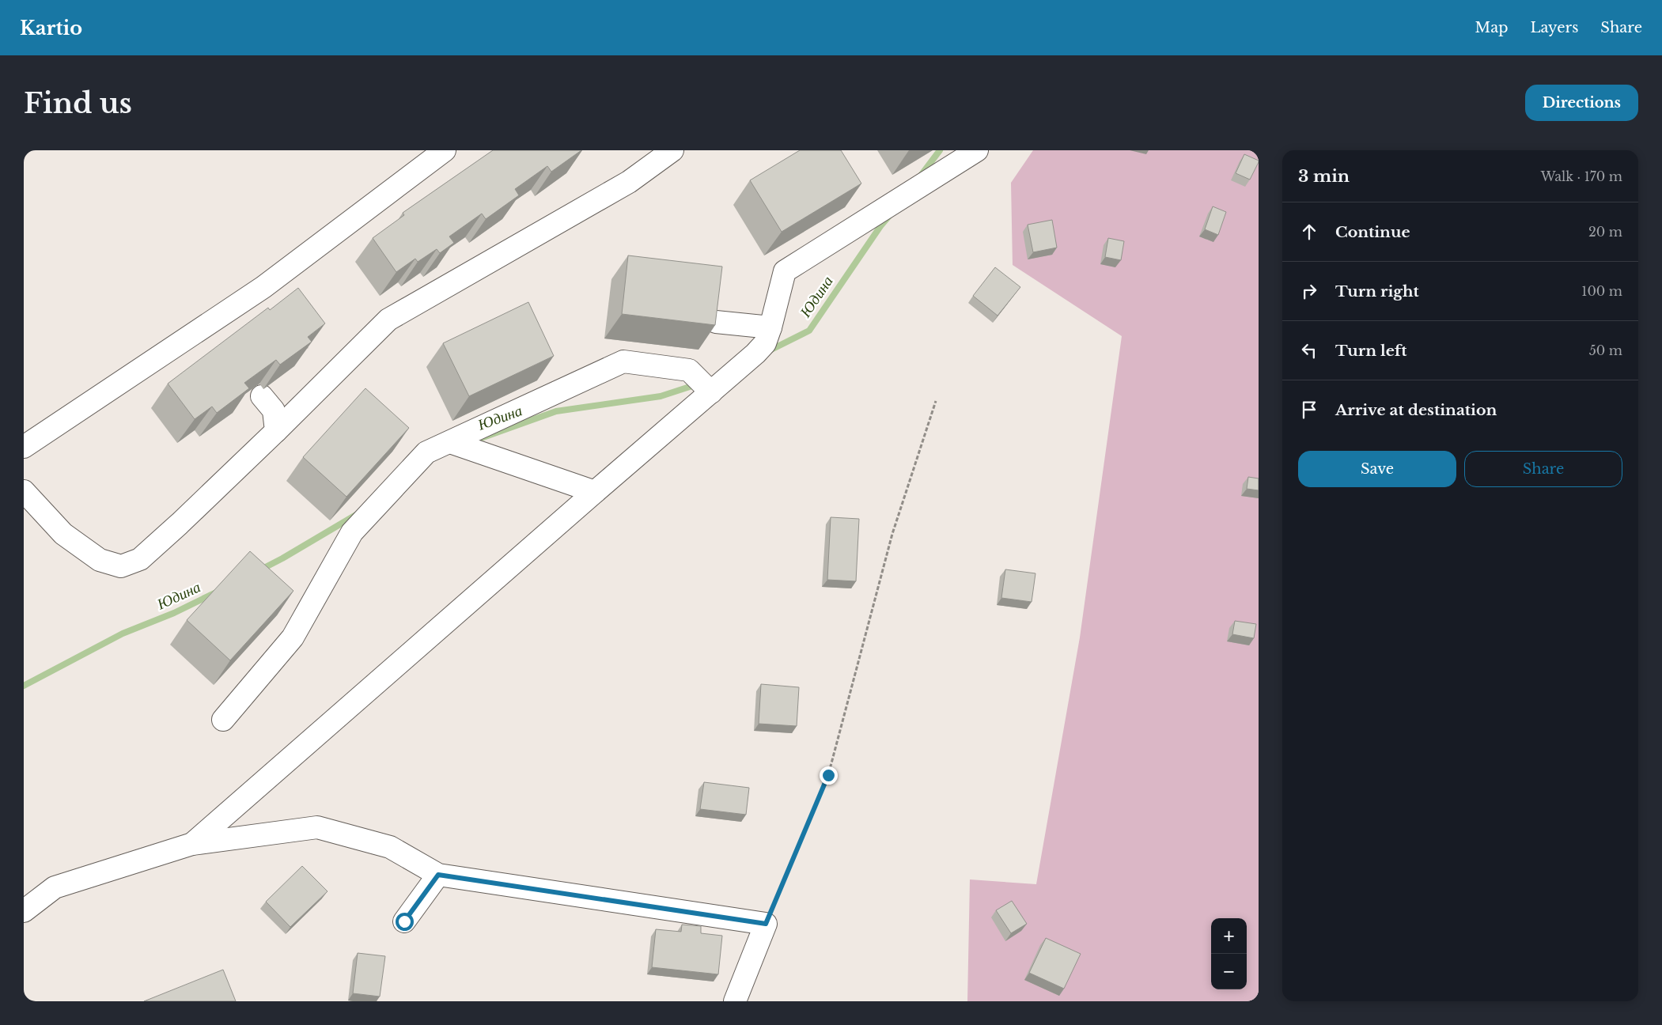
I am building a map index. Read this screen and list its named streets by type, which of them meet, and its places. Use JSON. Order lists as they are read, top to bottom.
{
  "water": ["Юдина"],
  "page": {
    "header": "Kartio",
    "nav": ["Map", "Layers", "Share"],
    "buttons": [
      "Directions",
      ["Save", "Share"]
    ],
    "title": "Find us",
    "heading": ["3 min", "Walk · 170 m"],
    "list": [
      ["Continue", "20 m"],
      ["Turn right", "100 m"],
      ["Turn left", "50 m"],
      "Arrive at destination"
    ],
    "map_buttons": ["+", "−"]
  }
}
